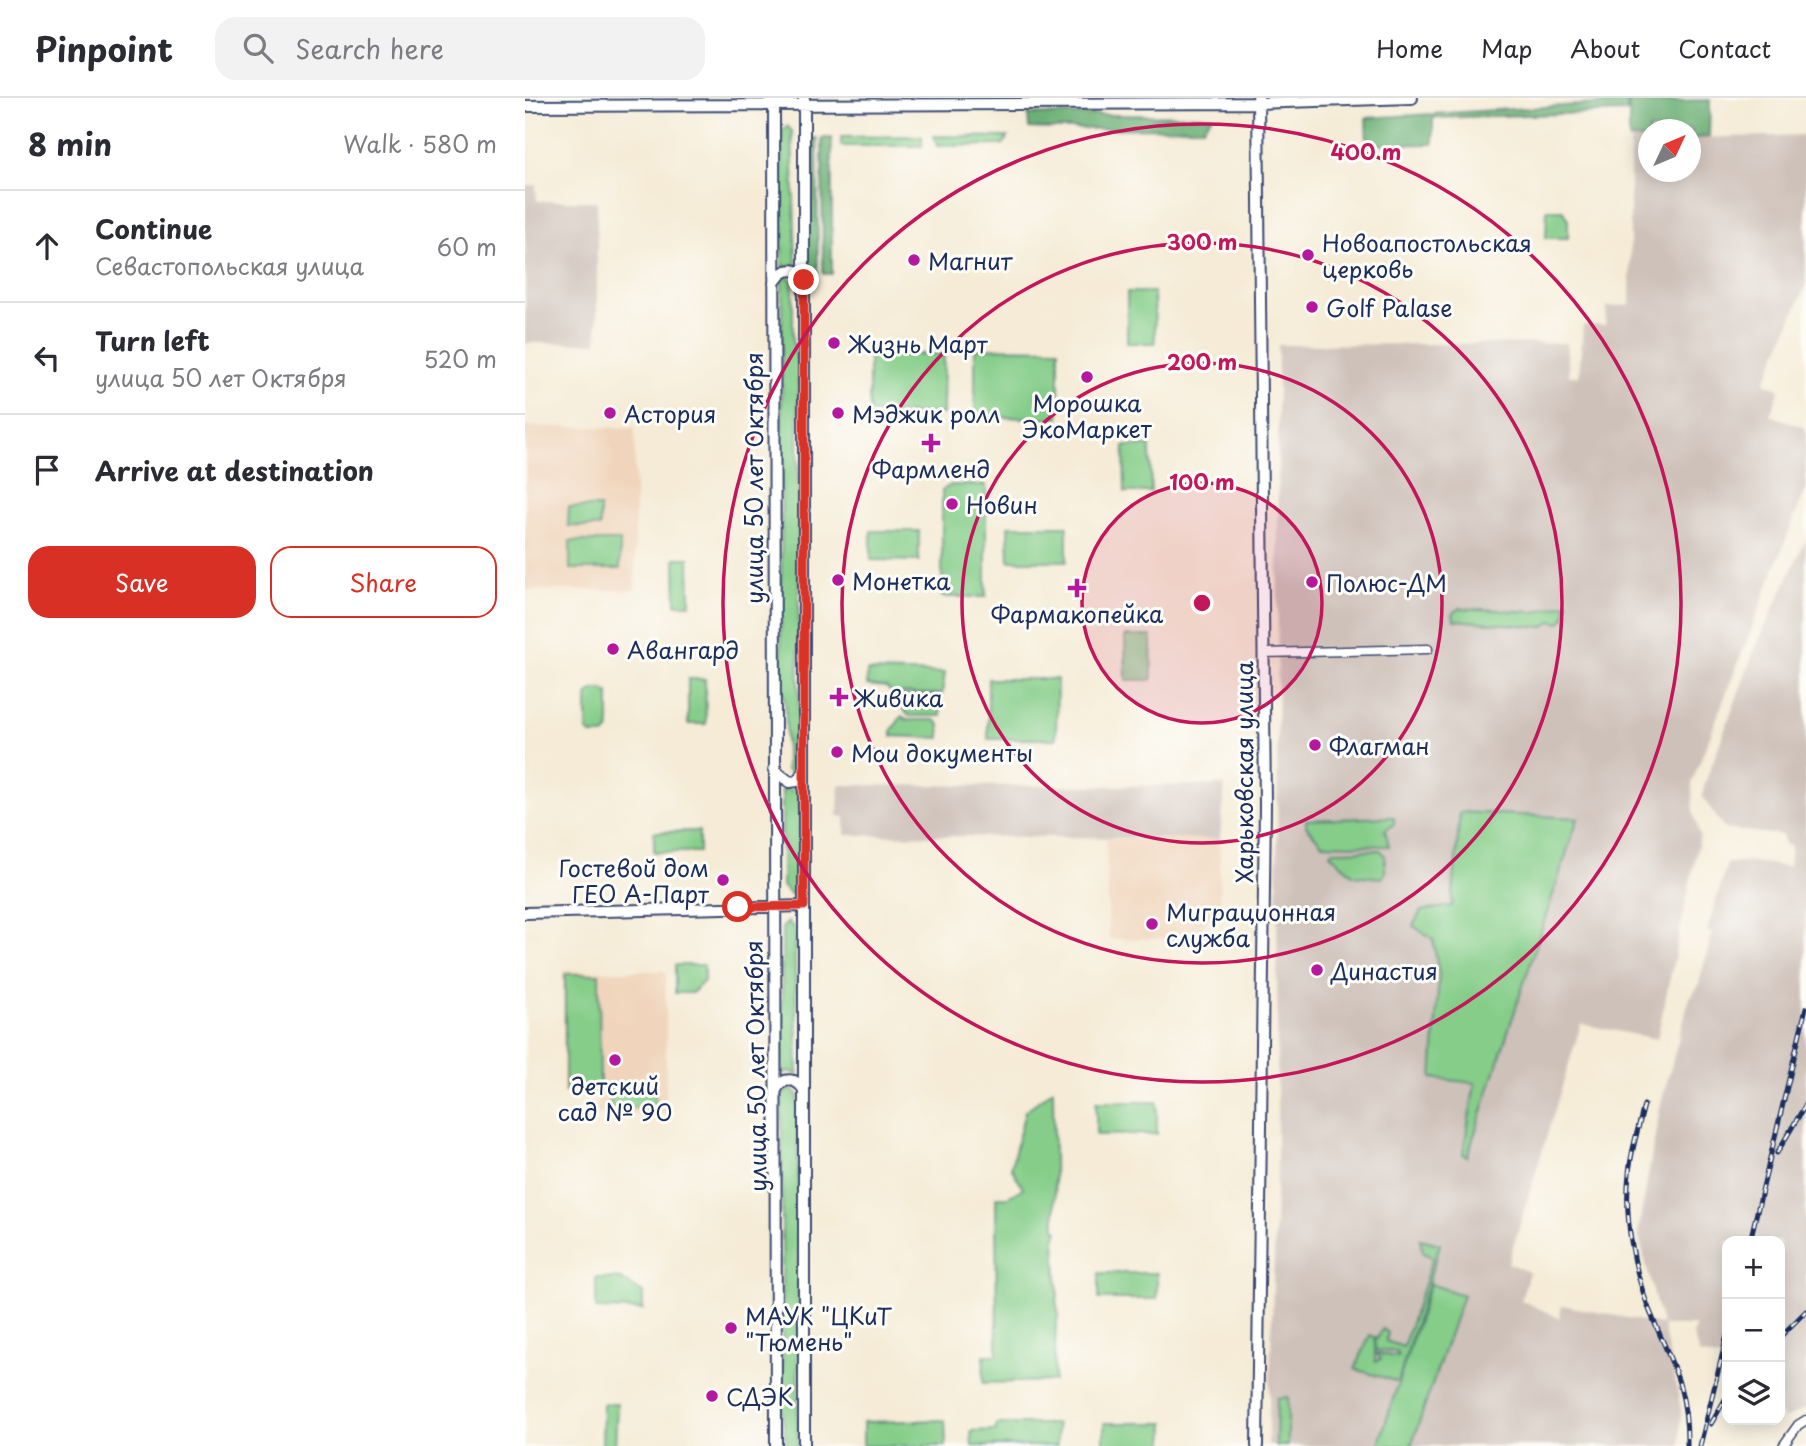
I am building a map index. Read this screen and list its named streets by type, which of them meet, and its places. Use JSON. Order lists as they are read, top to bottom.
{
  "streets": {
    "main road": ["улица 50 лет Октября", "Харьковская улица"]
  },
  "places": {
    "other": [
      "Новоапостольская церковь",
      "Магнит",
      "Golf Palase",
      "Жизнь Март",
      "Морошка ЭкоМаркет",
      "Астория",
      "Мэджик ролл",
      "Новин",
      "Монетка",
      "Полюс-ДМ",
      "Авангард",
      "Флагман",
      "Мои документы",
      "Гостевой дом ГЕО А-Парт",
      "Миграционная служба",
      "Династия",
      "детский сад № 90",
      "МАУК \"ЦКиТ \"Тюмень\"",
      "СДЭК"
    ],
    "health": ["Фармленд", "Фармакопейка", "Живика"]
  },
  "north": "top right",
  "page": {
    "header": "Pinpoint",
    "search": "Search here",
    "nav": [
      "Home",
      "Map",
      "About",
      "Contact"
    ],
    "heading": ["8 min", "Walk · 580 m"],
    "list": [
      ["Continue", "Севастопольская улица", "60 m"],
      ["Turn left", "улица 50 лет Октября", "520 m"],
      "Arrive at destination"
    ],
    "buttons": ["Save", "Share"],
    "map_buttons": ["+", "−"]
  },
  "rings": [
    "400 m",
    "300 m",
    "200 m",
    "100 m"
  ]
}
